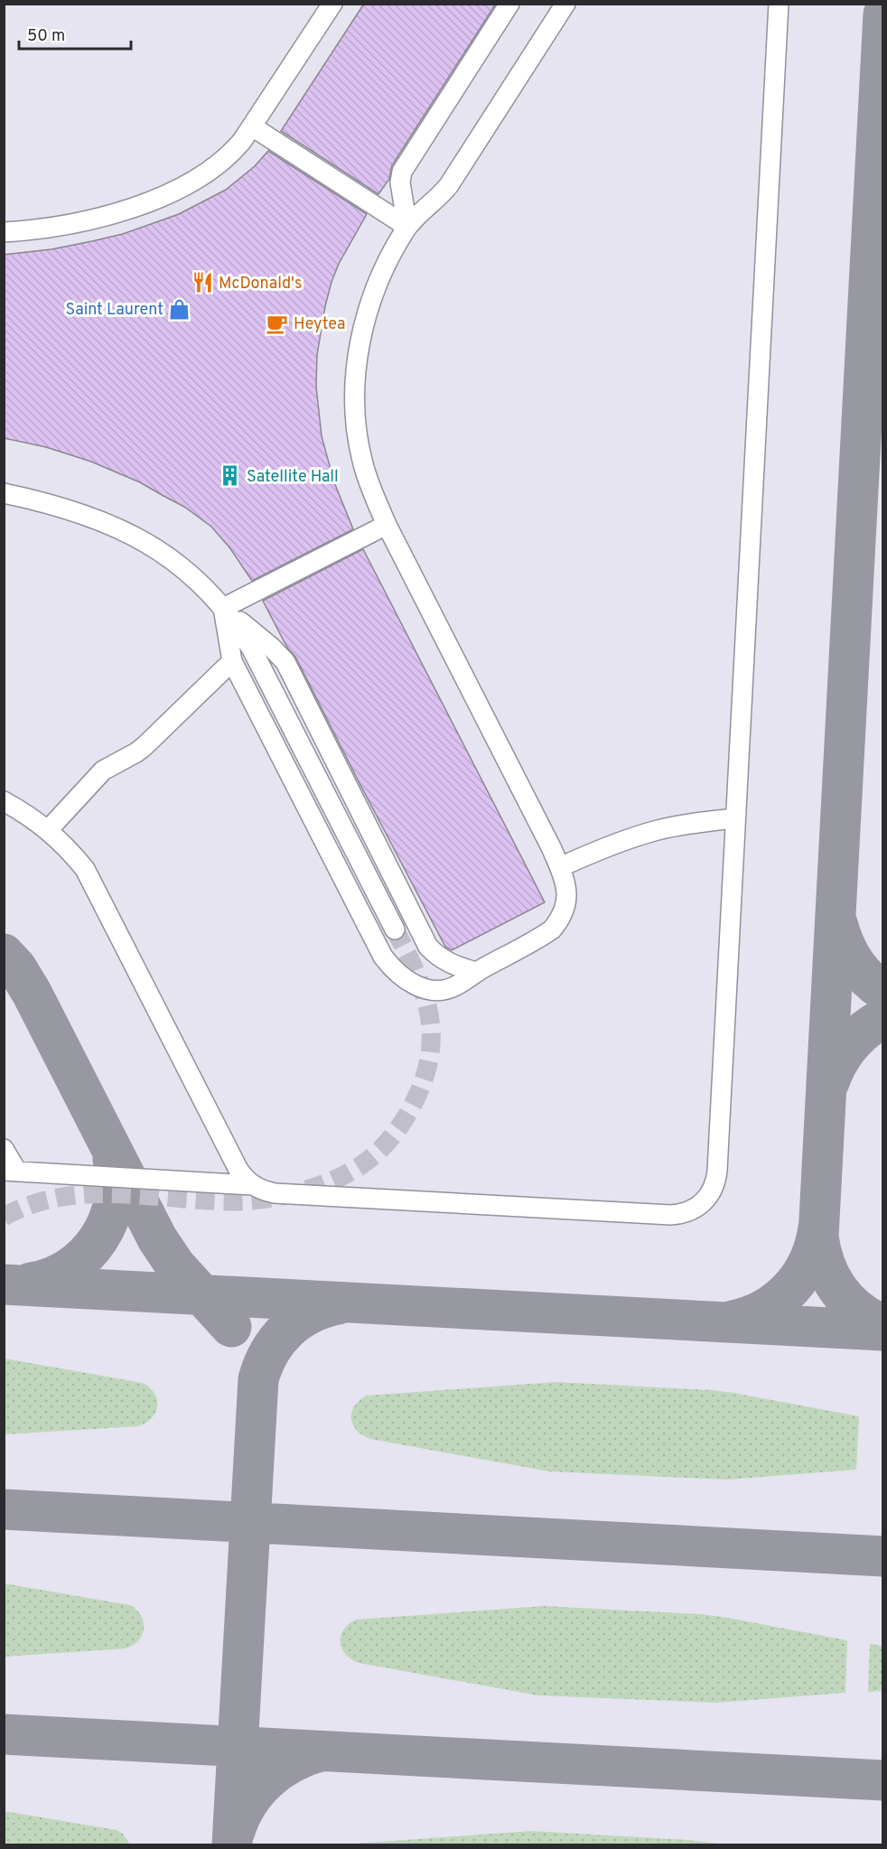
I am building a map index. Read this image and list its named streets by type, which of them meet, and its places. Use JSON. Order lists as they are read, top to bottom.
{
  "places": {
    "restaurant": ["McDonald's"],
    "shop": ["Saint Laurent"],
    "cafe": ["Heytea"],
    "building": ["Satellite Hall"]
  },
  "scale_bar": "50 m"
}
